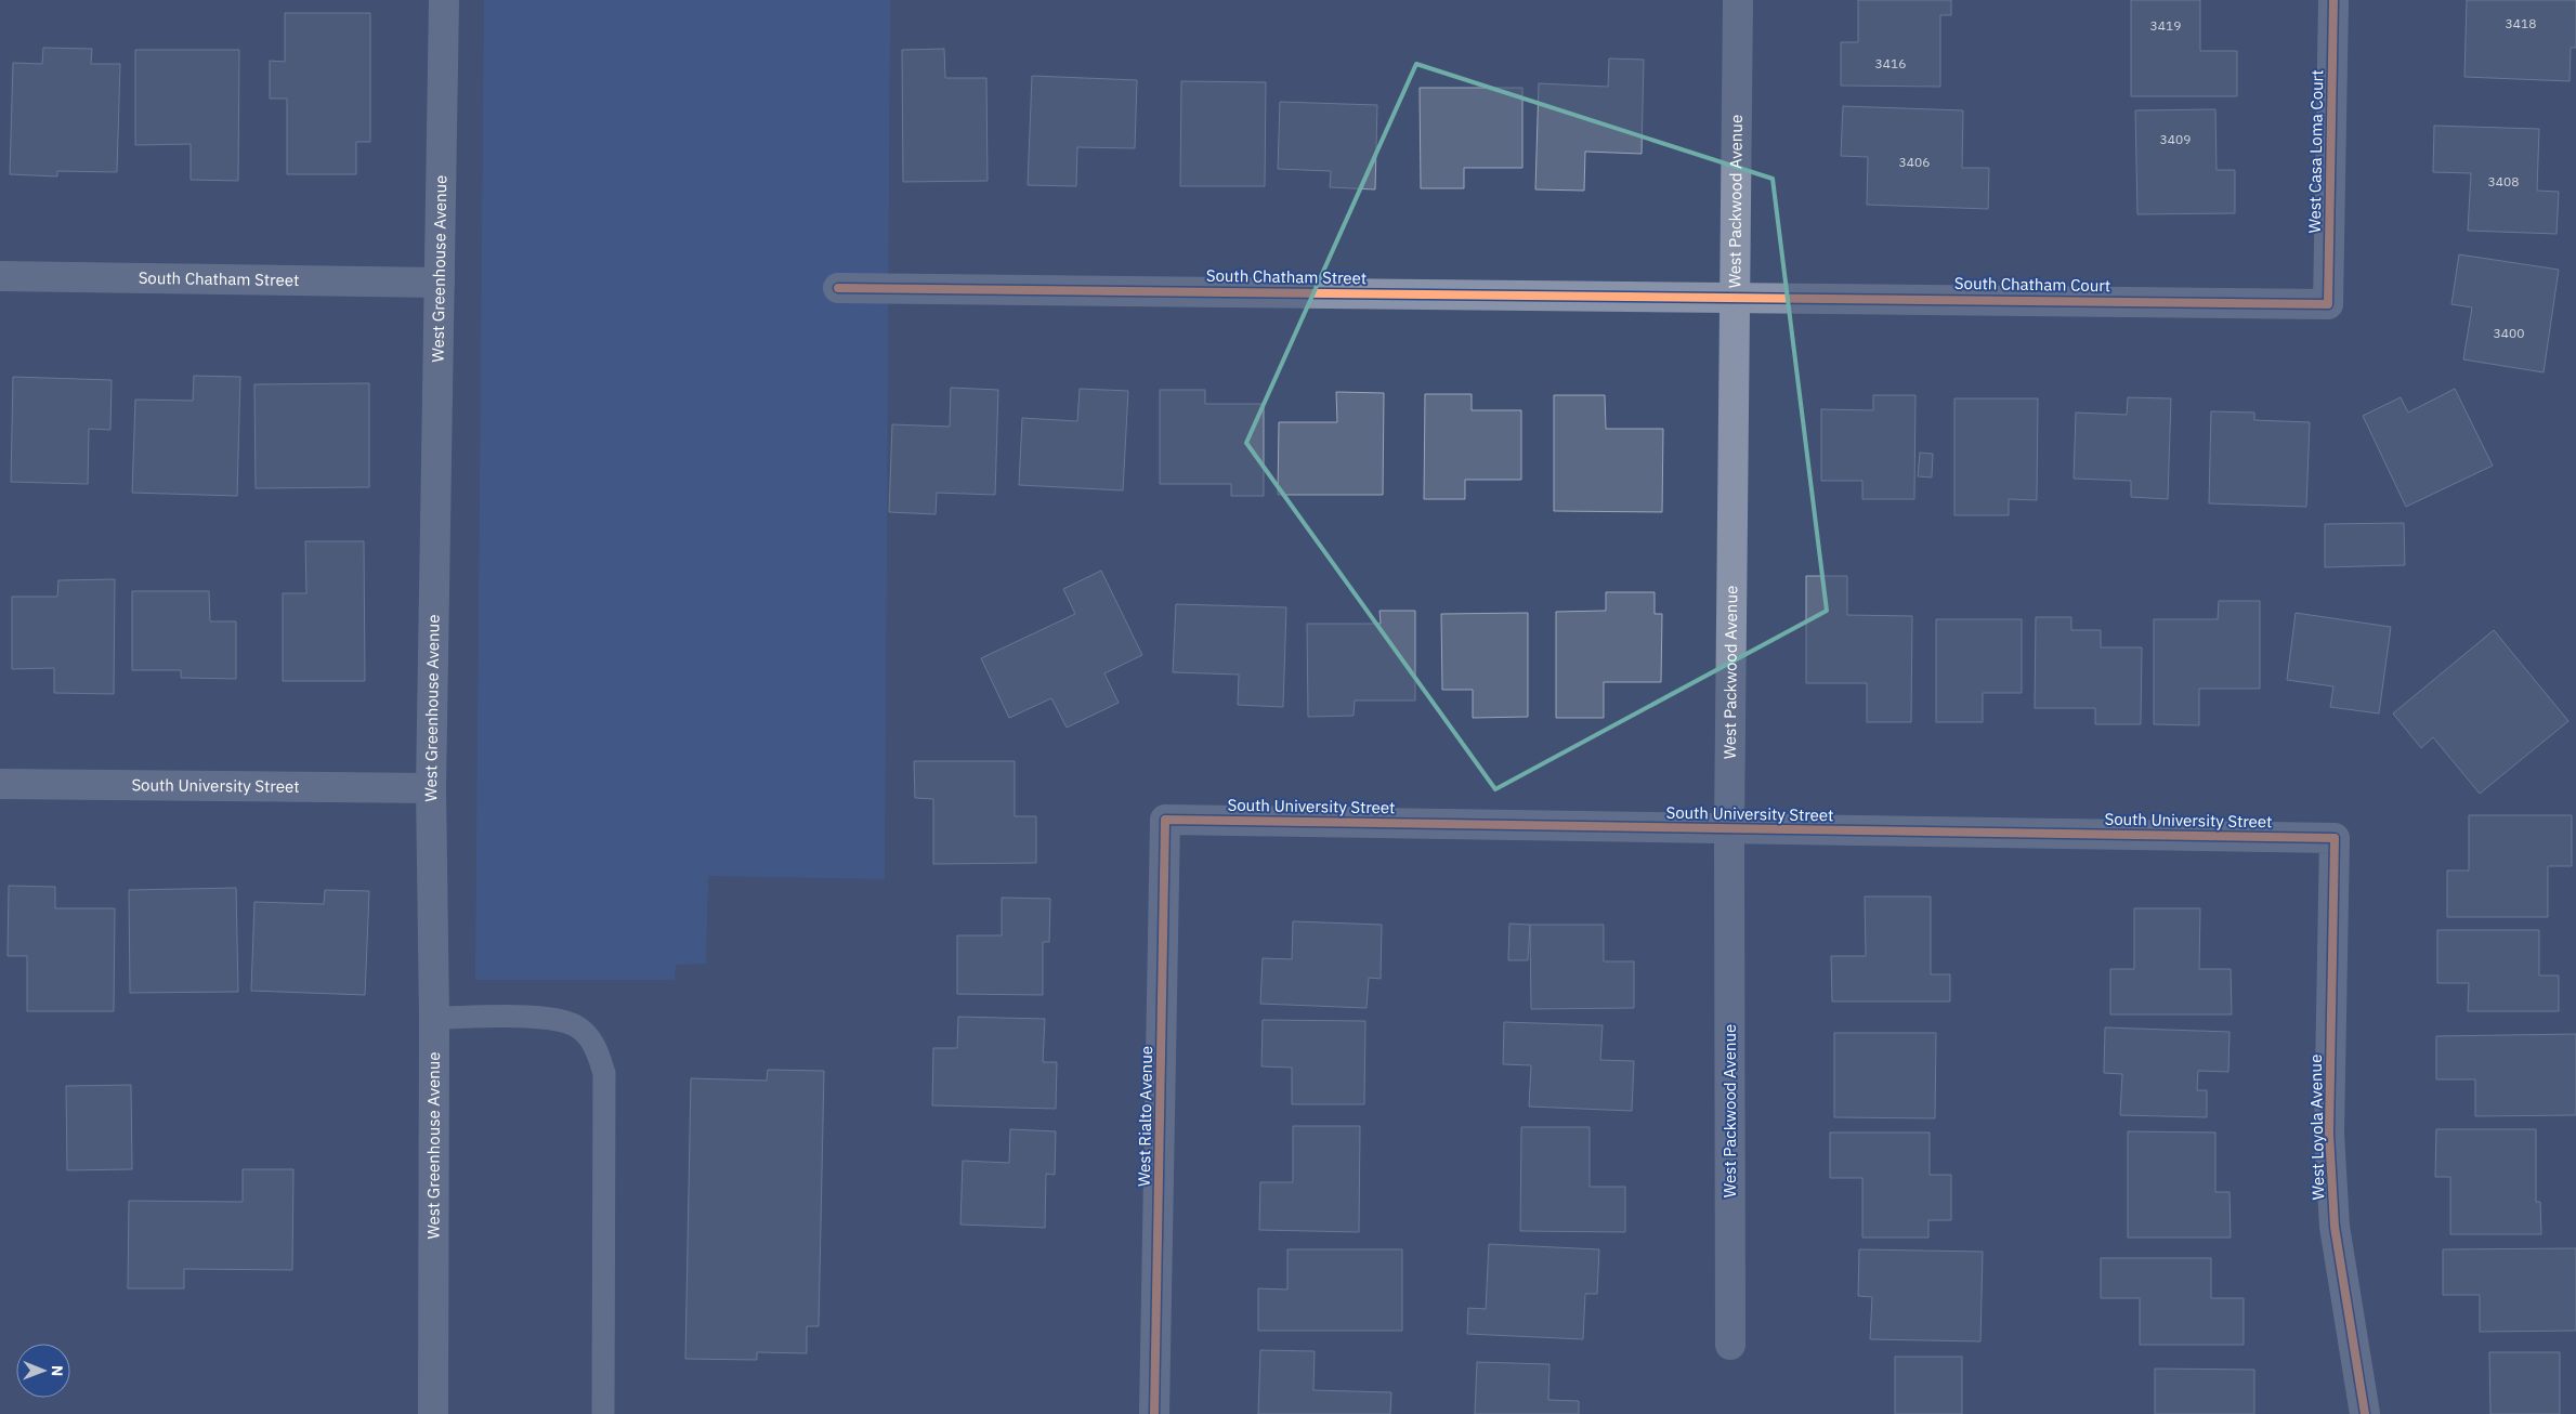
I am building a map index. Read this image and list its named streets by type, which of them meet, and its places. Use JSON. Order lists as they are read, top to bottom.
{
  "streets": {
    "street": [
      "West Casa Loma Court",
      "West Packwood Avenue",
      "West Greenhouse Avenue",
      "South Chatham Street",
      "South Chatham Court",
      "South University Street",
      "West Rialto Avenue",
      "West Loyola Avenue"
    ]
  },
  "crossings": [
    ["West Casa Loma Court", "South Chatham Court"],
    ["West Packwood Avenue", "South Chatham Street"],
    ["West Packwood Avenue", "South Chatham Court"],
    ["West Packwood Avenue", "South University Street"],
    ["West Greenhouse Avenue", "South Chatham Street"],
    ["West Greenhouse Avenue", "South University Street"],
    ["South Chatham Street", "South Chatham Court"],
    ["South University Street", "West Rialto Avenue"],
    ["South University Street", "West Loyola Avenue"]
  ],
  "house_numbers": [
    "3418",
    "3419",
    "3416",
    "3409",
    "3406",
    "3408",
    "3400"
  ],
  "north": "right"
}
